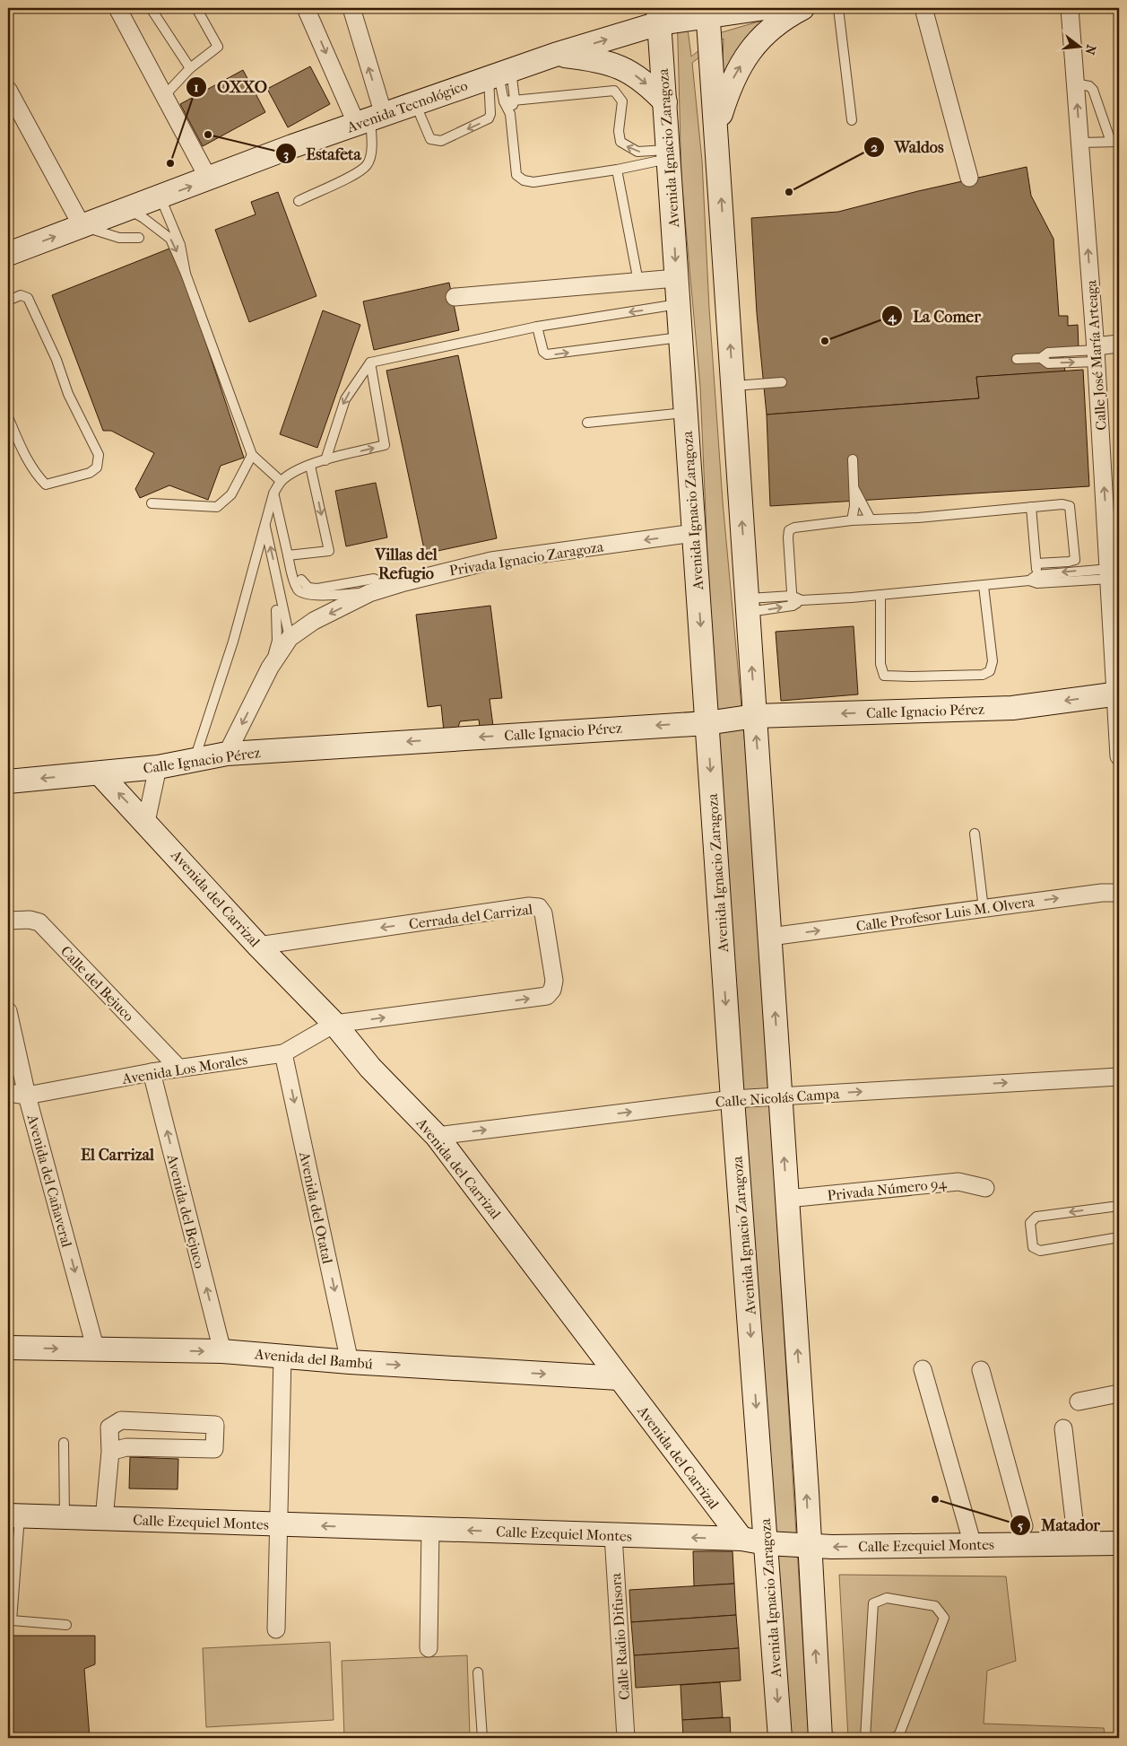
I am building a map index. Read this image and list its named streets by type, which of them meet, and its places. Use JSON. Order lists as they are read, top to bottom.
{
  "streets": {
    "main road": [
      "Avenida Tecnológico",
      "Avenida Ignacio Zaragoza",
      "Calle Ignacio Pérez",
      "Avenida del Carrizal",
      "Avenida del Bambú",
      "Calle Ezequiel Montes"
    ],
    "street": [
      "Calle José María Arteaga",
      "Privada Ignacio Zaragoza",
      "Calle Profesor Luis M. Olvera",
      "Cerrada del Carrizal",
      "Calle del Bejuco",
      "Avenida Los Morales",
      "Calle Nicolás Campa",
      "Avenida del Cañaveral",
      "Privada Número 94",
      "Avenida del Otatal",
      "Avenida del Bejuco",
      "Calle Radio Difusora"
    ]
  },
  "crossings": [
    ["Avenida Tecnológico", "Avenida Ignacio Zaragoza"],
    ["Avenida Ignacio Zaragoza", "Privada Ignacio Zaragoza"],
    ["Avenida Ignacio Zaragoza", "Calle Ignacio Pérez"],
    ["Avenida Ignacio Zaragoza", "Calle Nicolás Campa"],
    ["Avenida Ignacio Zaragoza", "Calle Ezequiel Montes"],
    ["Calle José María Arteaga", "Calle Ignacio Pérez"],
    ["Privada Ignacio Zaragoza", "Calle Ignacio Pérez"],
    ["Calle Ignacio Pérez", "Avenida del Carrizal"],
    ["Avenida del Carrizal", "Cerrada del Carrizal"],
    ["Avenida del Carrizal", "Avenida Los Morales"],
    ["Avenida del Carrizal", "Calle Nicolás Campa"],
    ["Avenida del Carrizal", "Avenida del Bambú"],
    ["Avenida del Carrizal", "Calle Ezequiel Montes"],
    ["Cerrada del Carrizal", "Avenida Los Morales"],
    ["Calle del Bejuco", "Avenida Los Morales"],
    ["Avenida Los Morales", "Avenida del Cañaveral"],
    ["Avenida Los Morales", "Avenida del Otatal"],
    ["Avenida Los Morales", "Avenida del Bejuco"],
    ["Avenida del Cañaveral", "Avenida del Bambú"],
    ["Avenida del Otatal", "Avenida del Bambú"],
    ["Avenida del Bejuco", "Avenida del Bambú"],
    ["Calle Ezequiel Montes", "Calle Radio Difusora"]
  ],
  "one_way": [
    "Calle José María Arteaga",
    "Privada Ignacio Zaragoza",
    "Calle Ignacio Pérez",
    "Calle Profesor Luis M. Olvera",
    "Calle Nicolás Campa",
    "Avenida del Cañaveral",
    "Avenida del Otatal",
    "Avenida del Bejuco",
    "Avenida del Bambú",
    "Calle Ezequiel Montes"
  ],
  "districts": ["Villas del Refugio", "El Carrizal"],
  "places": [
    "Estafeta",
    "OXXO",
    "Waldos",
    "La Comer",
    "Matador"
  ],
  "north": "right"
}
